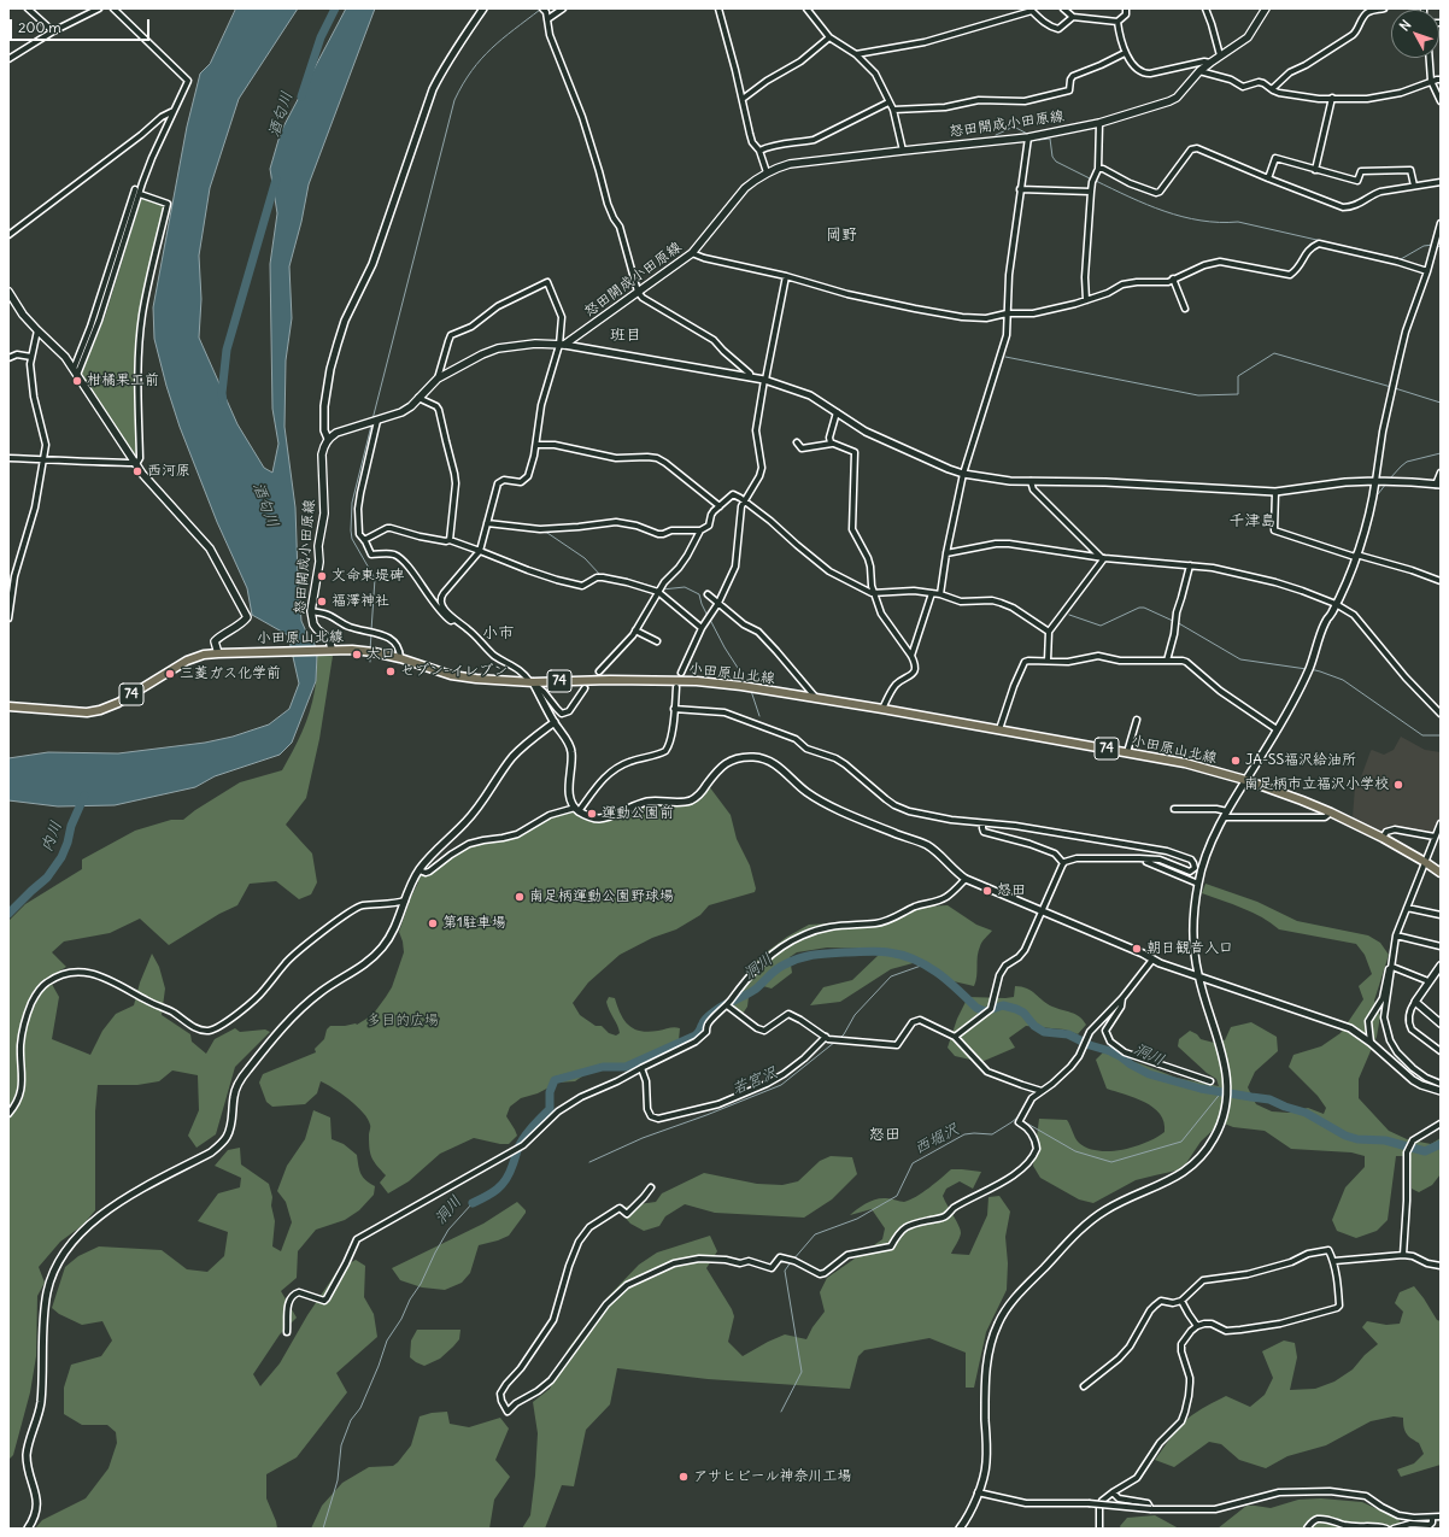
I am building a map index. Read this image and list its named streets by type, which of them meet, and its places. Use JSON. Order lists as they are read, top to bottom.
{
  "streets": {
    "main road": ["怒田開成小田原線", "小田原山北線", "74"]
  },
  "crossings": [
    ["怒田開成小田原線", "小田原山北線"]
  ],
  "districts": [
    "岡野",
    "班目",
    "千津島",
    "小市",
    "怒田"
  ],
  "water": [
    "酒匂川",
    "内川",
    "洞川",
    "若宮沢",
    "西堀沢"
  ],
  "parks": ["多目的広場"],
  "places": [
    "柑橘果工前",
    "西河原",
    "文命東堤碑",
    "福澤神社",
    "大口",
    "セブン-イレブン",
    "三菱ガス化学前",
    "JA-SS福沢給油所",
    "南足柄市立福沢小学校",
    "運動公園前",
    "怒田",
    "南足柄運動公園野球場",
    "第1駐車場",
    "朝日観音入口",
    "アサヒビール神奈川工場"
  ],
  "scale_bar": "200 m",
  "north": "top left"
}
